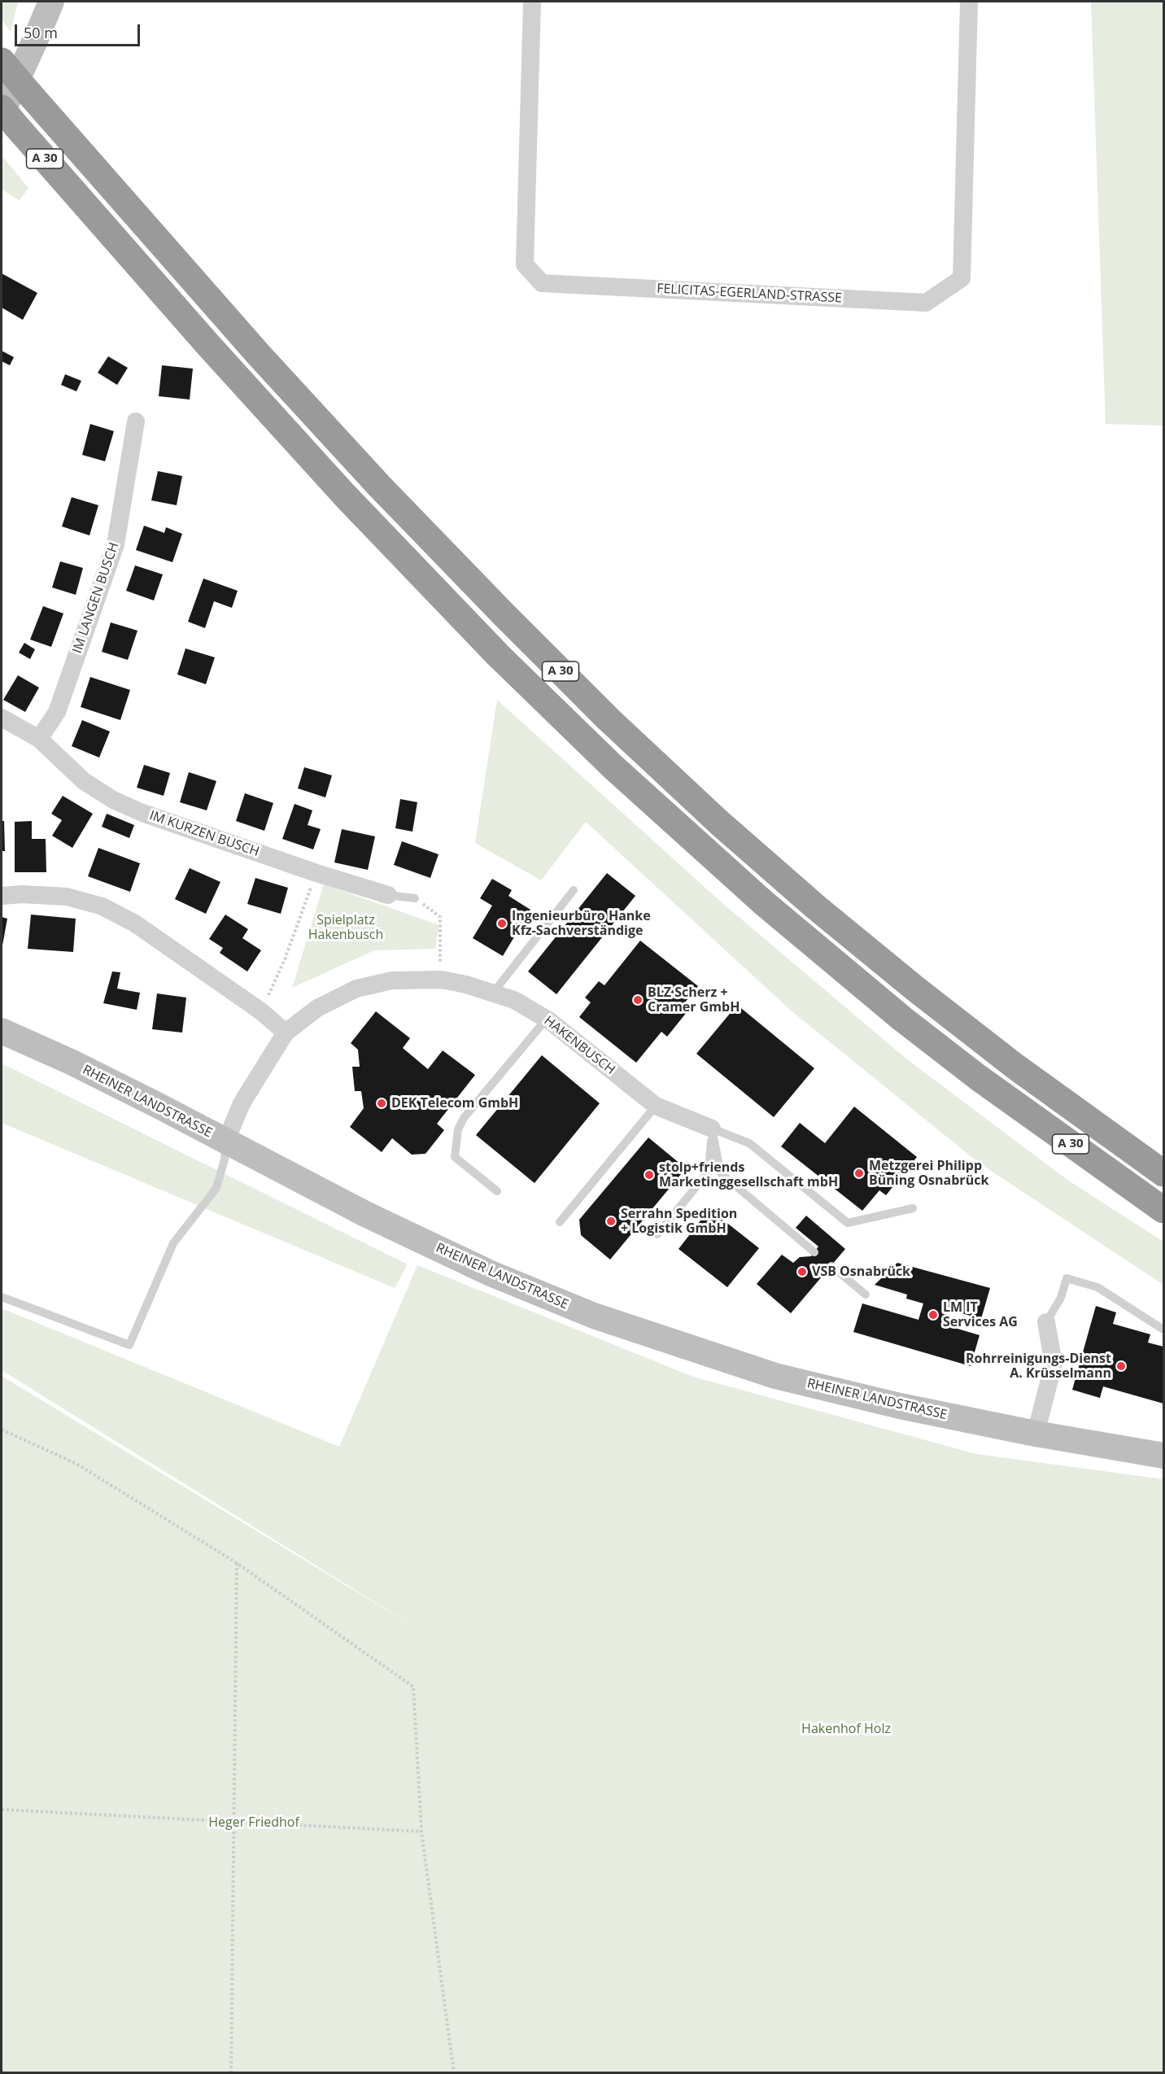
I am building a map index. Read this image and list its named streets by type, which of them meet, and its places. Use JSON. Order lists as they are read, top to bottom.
{
  "streets": {
    "highway": ["A 30"],
    "street": [
      "FELICITAS-EGERLAND-STRASSE",
      "IM LANGEN BUSCH",
      "IM KURZEN BUSCH",
      "HAKENBUSCH",
      "RHEINER LANDSTRASSE"
    ]
  },
  "crossings": [
    ["IM LANGEN BUSCH", "IM KURZEN BUSCH"],
    ["HAKENBUSCH", "RHEINER LANDSTRASSE"]
  ],
  "parks": ["Spielplatz Hakenbusch", "Hakenhof Holz", "Heger Friedhof"],
  "places": [
    "Ingenieurbüro Hanke Kfz-Sachverständige",
    "BLZ Scherz + Cramer GmbH",
    "DEK Telecom GmbH",
    "Metzgerei Philipp Büning Osnabrück",
    "stolp+friends Marketinggesellschaft mbH",
    "Serrahn Spedition + Logistik GmbH",
    "VSB Osnabrück",
    "LM IT Services AG",
    "Rohrreinigungs-Dienst A. Krüsselmann"
  ],
  "scale_bar": "50 m"
}
